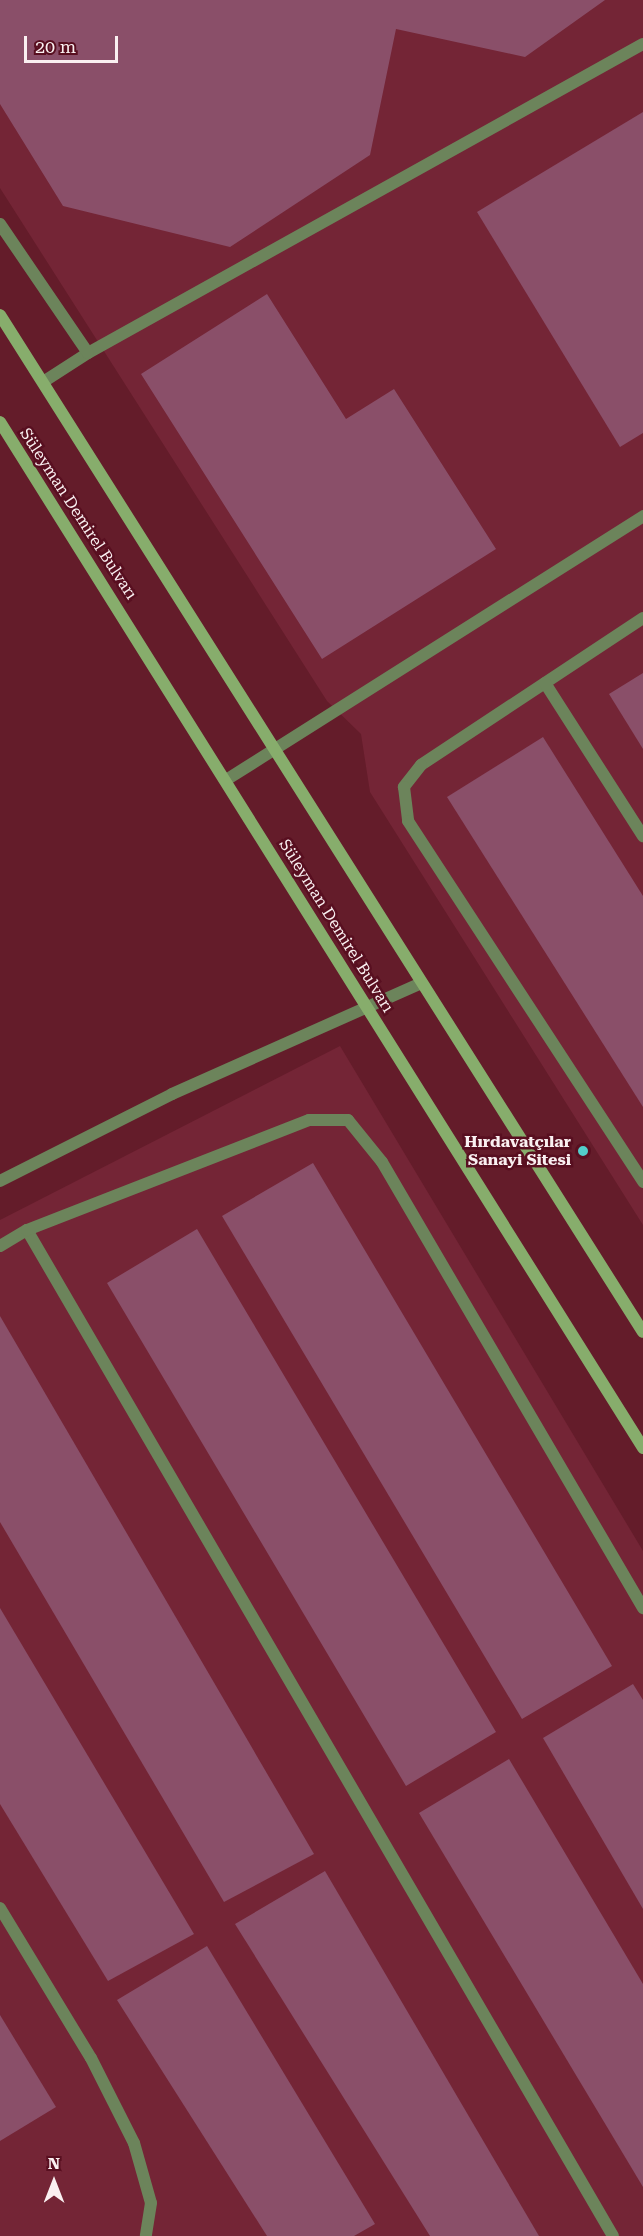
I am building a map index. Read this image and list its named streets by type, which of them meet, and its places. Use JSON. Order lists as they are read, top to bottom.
{
  "streets": {
    "main road": ["Süleyman Demirel Bulvarı"]
  },
  "places": ["Hırdavatçılar Sanayi Sitesi"],
  "scale_bar": "20 m",
  "north": "top"
}
